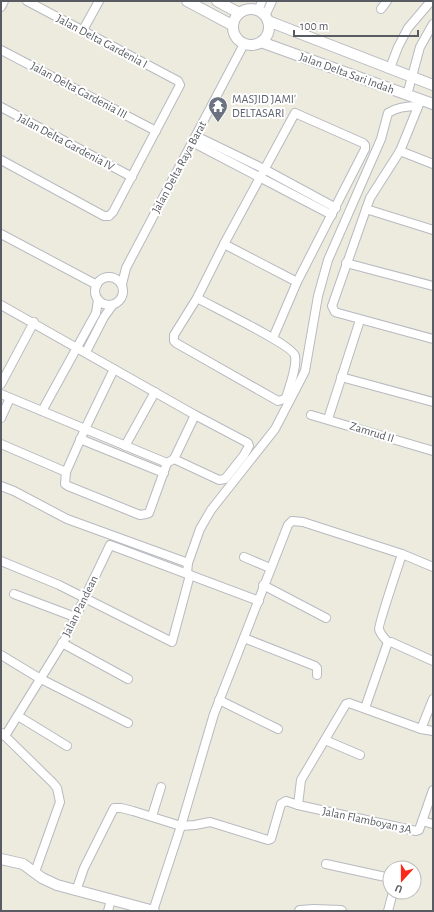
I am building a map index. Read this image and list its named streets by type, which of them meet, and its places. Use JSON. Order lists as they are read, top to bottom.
{
  "streets": {
    "street": [
      "Jalan Delta Gardenia I",
      "Jalan Delta Sari Indah",
      "Jalan Delta Gardenia III",
      "Jalan Delta Gardenia IV",
      "Jalan Delta Raya Barat",
      "Zamrud II",
      "Jalan Pandean",
      "Jalan Flamboyan 3A"
    ]
  },
  "crossings": [
    ["Jalan Delta Gardenia I", "Jalan Delta Gardenia III"],
    ["Jalan Delta Sari Indah", "Jalan Delta Raya Barat"]
  ],
  "places": {
    "temple": ["MASJID JAMI' DELTASARI"]
  },
  "scale_bar": "100 m",
  "north": "bottom"
}
